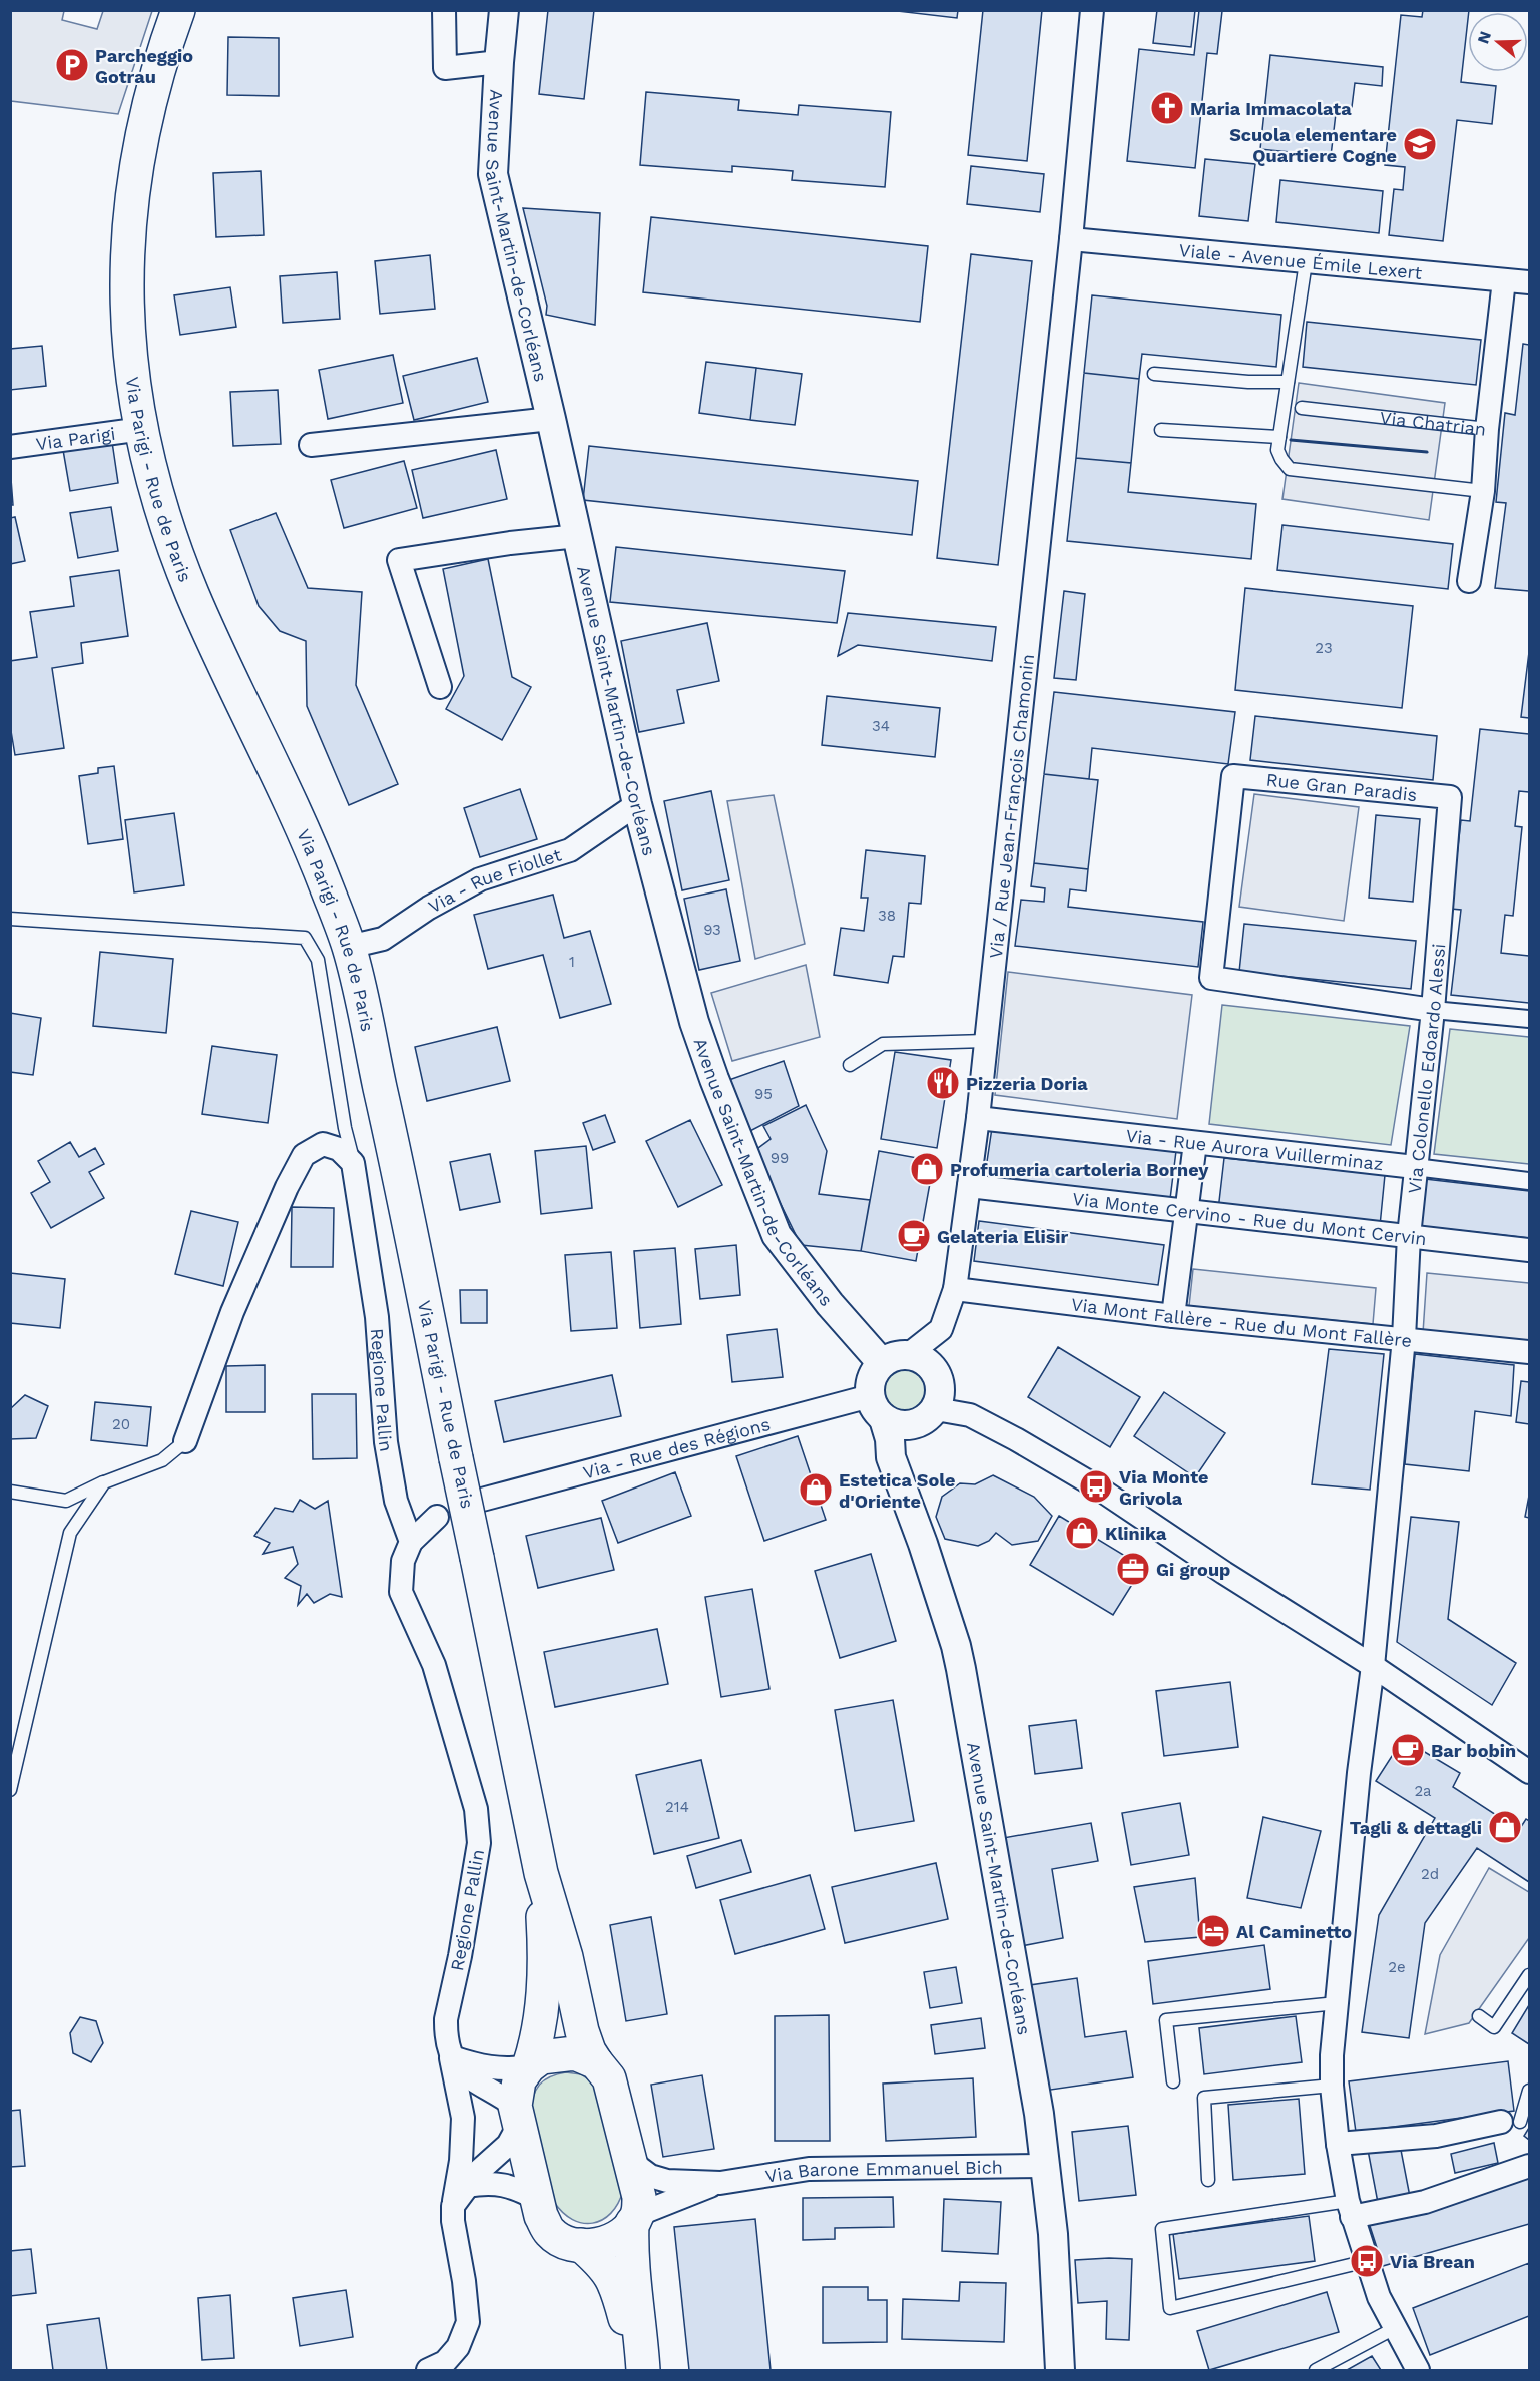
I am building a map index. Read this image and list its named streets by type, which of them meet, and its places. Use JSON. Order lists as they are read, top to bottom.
{
  "streets": {
    "main road": ["Via Parigi - Rue de Paris"],
    "street": [
      "Avenue Saint-Martin-de-Corléans",
      "Viale - Avenue Émile Lexert",
      "Via Chatrian",
      "Via Parigi",
      "Rue Gran Paradis",
      "Via / Rue Jean-François Chamonin",
      "Via - Rue Fiollet",
      "Via Colonello Edoardo Alessi",
      "Via - Rue Aurora Vuillerminaz",
      "Via Monte Cervino - Rue du Mont Cervin",
      "Via Mont Fallère - Rue du Mont Fallère",
      "Regione Pallin",
      "Via - Rue des Régions",
      "Via Barone Emmanuel Bich"
    ]
  },
  "crossings": [
    ["Avenue Saint-Martin-de-Corléans", "Via / Rue Jean-François Chamonin"],
    ["Avenue Saint-Martin-de-Corléans", "Via - Rue Fiollet"],
    ["Avenue Saint-Martin-de-Corléans", "Via - Rue des Régions"],
    ["Avenue Saint-Martin-de-Corléans", "Via Barone Emmanuel Bich"],
    ["Viale - Avenue Émile Lexert", "Via / Rue Jean-François Chamonin"],
    ["Via Parigi", "Via Parigi - Rue de Paris"],
    ["Via Parigi - Rue de Paris", "Via - Rue Fiollet"],
    ["Via Parigi - Rue de Paris", "Via Barone Emmanuel Bich"],
    ["Rue Gran Paradis", "Via Colonello Edoardo Alessi"],
    ["Via / Rue Jean-François Chamonin", "Via - Rue Aurora Vuillerminaz"],
    ["Via / Rue Jean-François Chamonin", "Via Monte Cervino - Rue du Mont Cervin"],
    ["Via / Rue Jean-François Chamonin", "Via Mont Fallère - Rue du Mont Fallère"],
    ["Via / Rue Jean-François Chamonin", "Via - Rue des Régions"],
    ["Via Colonello Edoardo Alessi", "Via - Rue Aurora Vuillerminaz"],
    ["Via Colonello Edoardo Alessi", "Via Monte Cervino - Rue du Mont Cervin"],
    ["Via Colonello Edoardo Alessi", "Via Mont Fallère - Rue du Mont Fallère"]
  ],
  "places": {
    "parking": ["Parcheggio Gotrau"],
    "church": ["Maria Immacolata"],
    "school or university": ["Scuola elementare Quartiere Cogne"],
    "restaurant": ["Pizzeria Doria"],
    "shop": [
      "Profumeria cartoleria Borney",
      "Estetica Sole d'Oriente",
      "Klinika",
      "Tagli & dettagli"
    ],
    "cafe": ["Gelateria Elisir", "Bar bobin"],
    "bus stop": ["Via Monte Grivola", "Via Brean"],
    "office": ["Gi group"],
    "hotel": ["Al Caminetto"]
  },
  "house_numbers": [
    "23",
    "34",
    "38",
    "93",
    "1",
    "95",
    "99",
    "20",
    "2a",
    "214",
    "2d",
    "2e"
  ],
  "north": "left"
}
